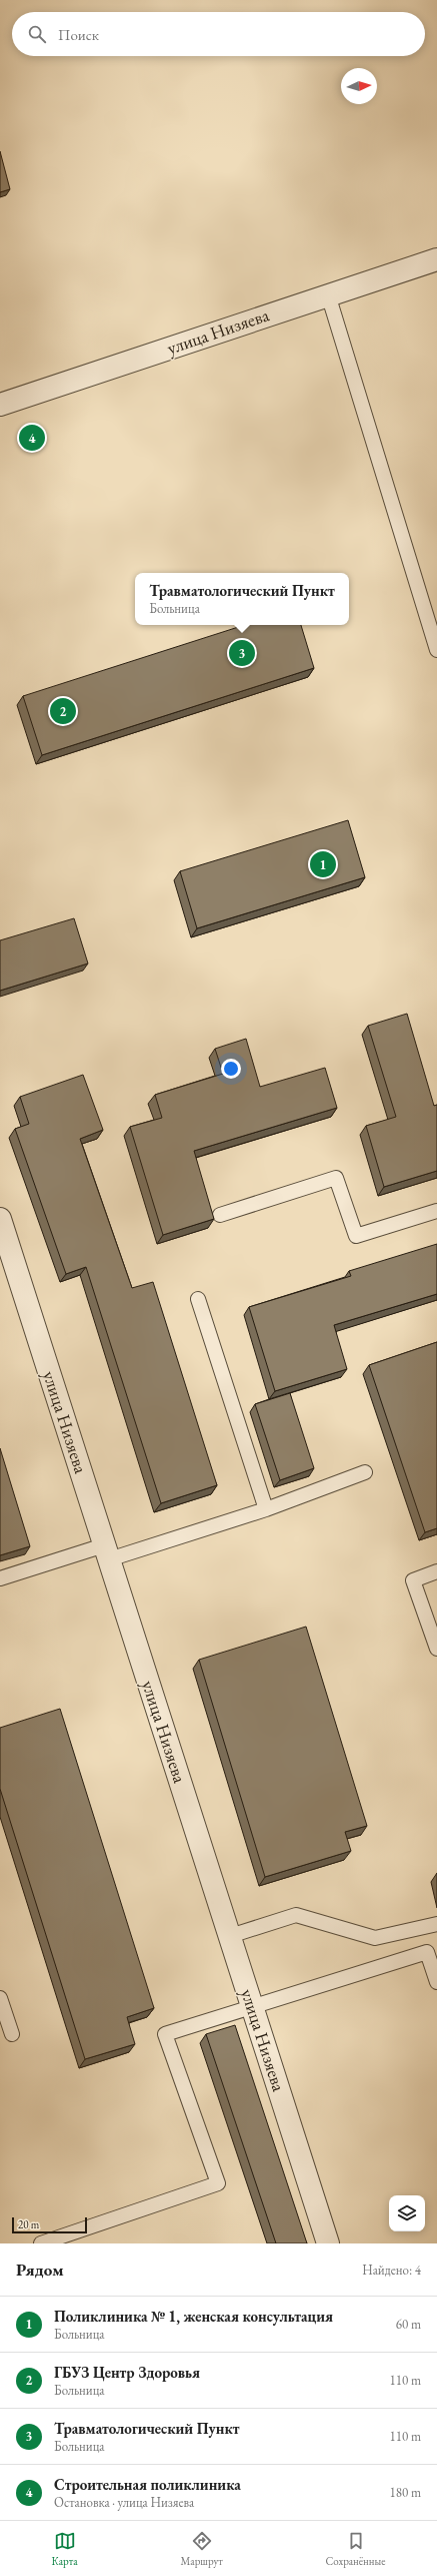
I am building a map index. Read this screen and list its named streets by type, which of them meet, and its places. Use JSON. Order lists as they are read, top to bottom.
{
  "streets": {
    "street": ["улица Низяева"]
  },
  "scale_bar": "20 m",
  "north": "right",
  "page": {
    "search": "Поиск",
    "pins": [
      "4",
      "3",
      "2",
      "1"
    ],
    "popup": ["Травматологический Пункт", "Больница"],
    "scale": "20 m",
    "heading": ["Рядом", "Найдено: 4"],
    "list": [
      {
        "mark": "1",
        "name": "Поликлиника № 1, женская консультация",
        "note": "Больница",
        "value": "60 m"
      },
      {
        "mark": "2",
        "name": "ГБУЗ Центр Здоровья",
        "note": "Больница",
        "value": "110 m"
      },
      {
        "mark": "3",
        "name": "Травматологический Пункт",
        "note": "Больница",
        "value": "110 m"
      },
      {
        "mark": "4",
        "name": "Строительная поликлиника",
        "note": "Остановка · улица Низяева",
        "value": "180 m"
      }
    ],
    "nav": ["Карта", "Маршрут", "Сохранённые"]
  }
}
